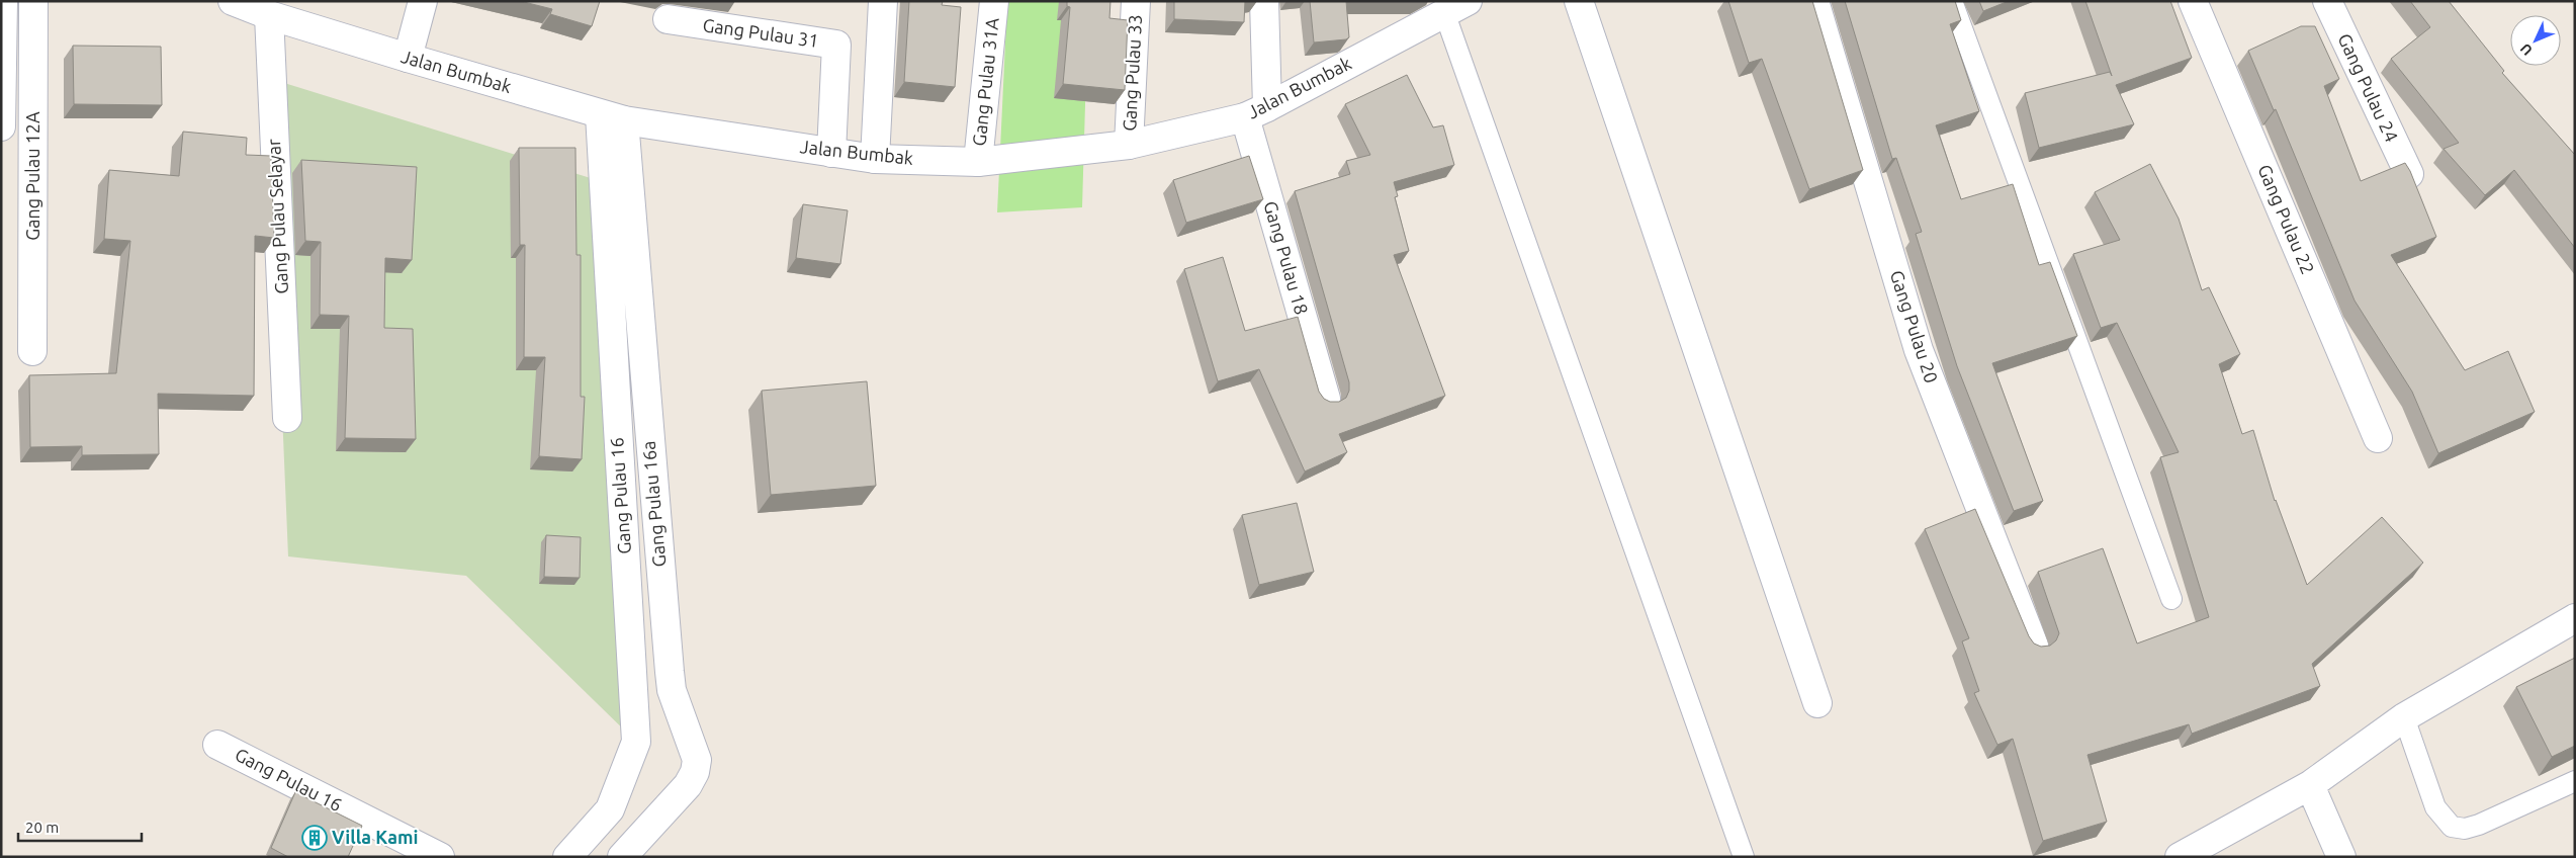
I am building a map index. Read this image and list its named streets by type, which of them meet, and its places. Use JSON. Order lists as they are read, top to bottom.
{
  "streets": {
    "street": [
      "Gang Pulau 31",
      "Jalan Bumbak",
      "Gang Pulau 33",
      "Gang Pulau 31A",
      "Gang Pulau 24",
      "Gang Pulau 12A",
      "Gang Pulau Selayar",
      "Gang Pulau 22",
      "Gang Pulau 18",
      "Gang Pulau 20",
      "Gang Pulau 16",
      "Gang Pulau 16a"
    ]
  },
  "crossings": [
    ["Gang Pulau 31", "Jalan Bumbak"],
    ["Jalan Bumbak", "Gang Pulau 33"],
    ["Jalan Bumbak", "Gang Pulau 31A"],
    ["Jalan Bumbak", "Gang Pulau Selayar"],
    ["Jalan Bumbak", "Gang Pulau 18"],
    ["Jalan Bumbak", "Gang Pulau 16"],
    ["Jalan Bumbak", "Gang Pulau 16a"],
    ["Gang Pulau 16", "Gang Pulau 16a"]
  ],
  "places": {
    "building": ["Villa Kami"]
  },
  "scale_bar": "20 m",
  "north": "bottom left"
}
